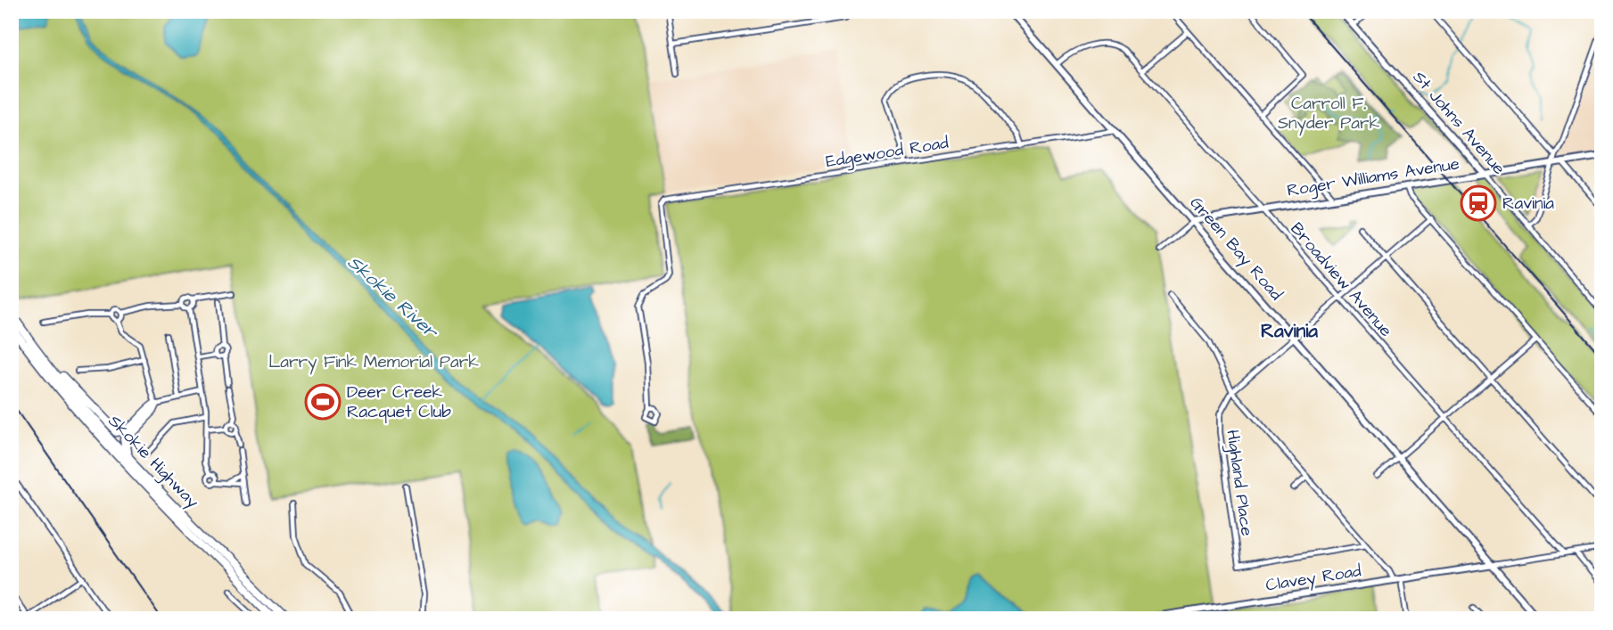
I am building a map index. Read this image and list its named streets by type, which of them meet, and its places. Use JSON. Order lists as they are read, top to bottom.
{
  "streets": {
    "highway": ["Skokie Highway"],
    "main road": [
      "St Johns Avenue",
      "Roger Williams Avenue",
      "Green Bay Road",
      "Clavey Road"
    ],
    "street": ["Edgewood Road", "Broadview Avenue", "Highland Place"]
  },
  "crossings": [
    ["St Johns Avenue", "Roger Williams Avenue"],
    ["Edgewood Road", "Green Bay Road"],
    ["Roger Williams Avenue", "Green Bay Road"],
    ["Roger Williams Avenue", "Broadview Avenue"],
    ["Green Bay Road", "Broadview Avenue"],
    ["Green Bay Road", "Highland Place"],
    ["Green Bay Road", "Clavey Road"],
    ["Broadview Avenue", "Highland Place"]
  ],
  "districts": ["Ravinia"],
  "water": ["Skokie River"],
  "parks": ["Carroll F. Snyder Park", "Larry Fink Memorial Park"],
  "places": {
    "station": ["Ravinia"],
    "sports": ["Deer Creek Racquet Club"]
  }
}
